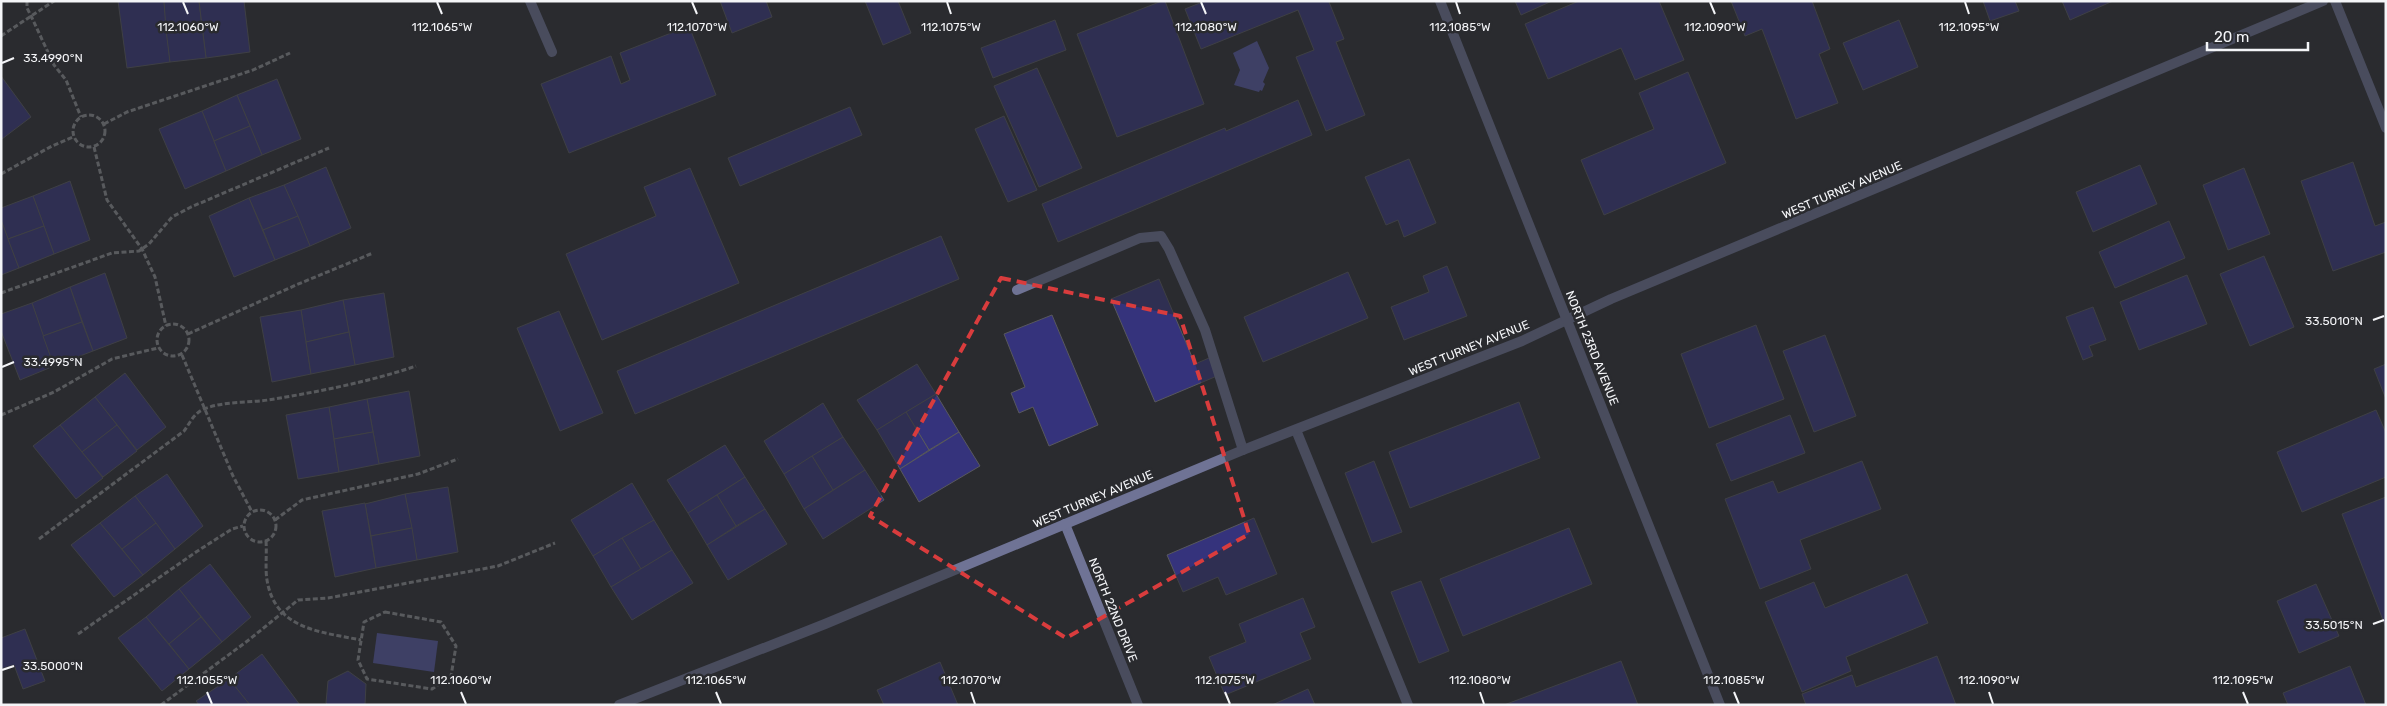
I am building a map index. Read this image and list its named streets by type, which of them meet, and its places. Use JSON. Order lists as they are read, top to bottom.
{
  "streets": {
    "street": ["WEST TURNEY AVENUE", "NORTH 23RD AVENUE", "NORTH 22ND DRIVE"]
  },
  "crossings": [
    ["WEST TURNEY AVENUE", "NORTH 23RD AVENUE"],
    ["WEST TURNEY AVENUE", "NORTH 22ND DRIVE"]
  ],
  "scale_bar": "20 m",
  "coordinates": [
    "112.1060°W",
    "112.1065°W",
    "112.1070°W",
    "112.1075°W",
    "112.1080°W",
    "112.1085°W",
    "112.1090°W",
    "112.1095°W",
    "33.4990°N",
    "33.5010°N",
    "33.4995°N",
    "33.5015°N",
    "33.5000°N",
    "112.1055°W"
  ]
}
